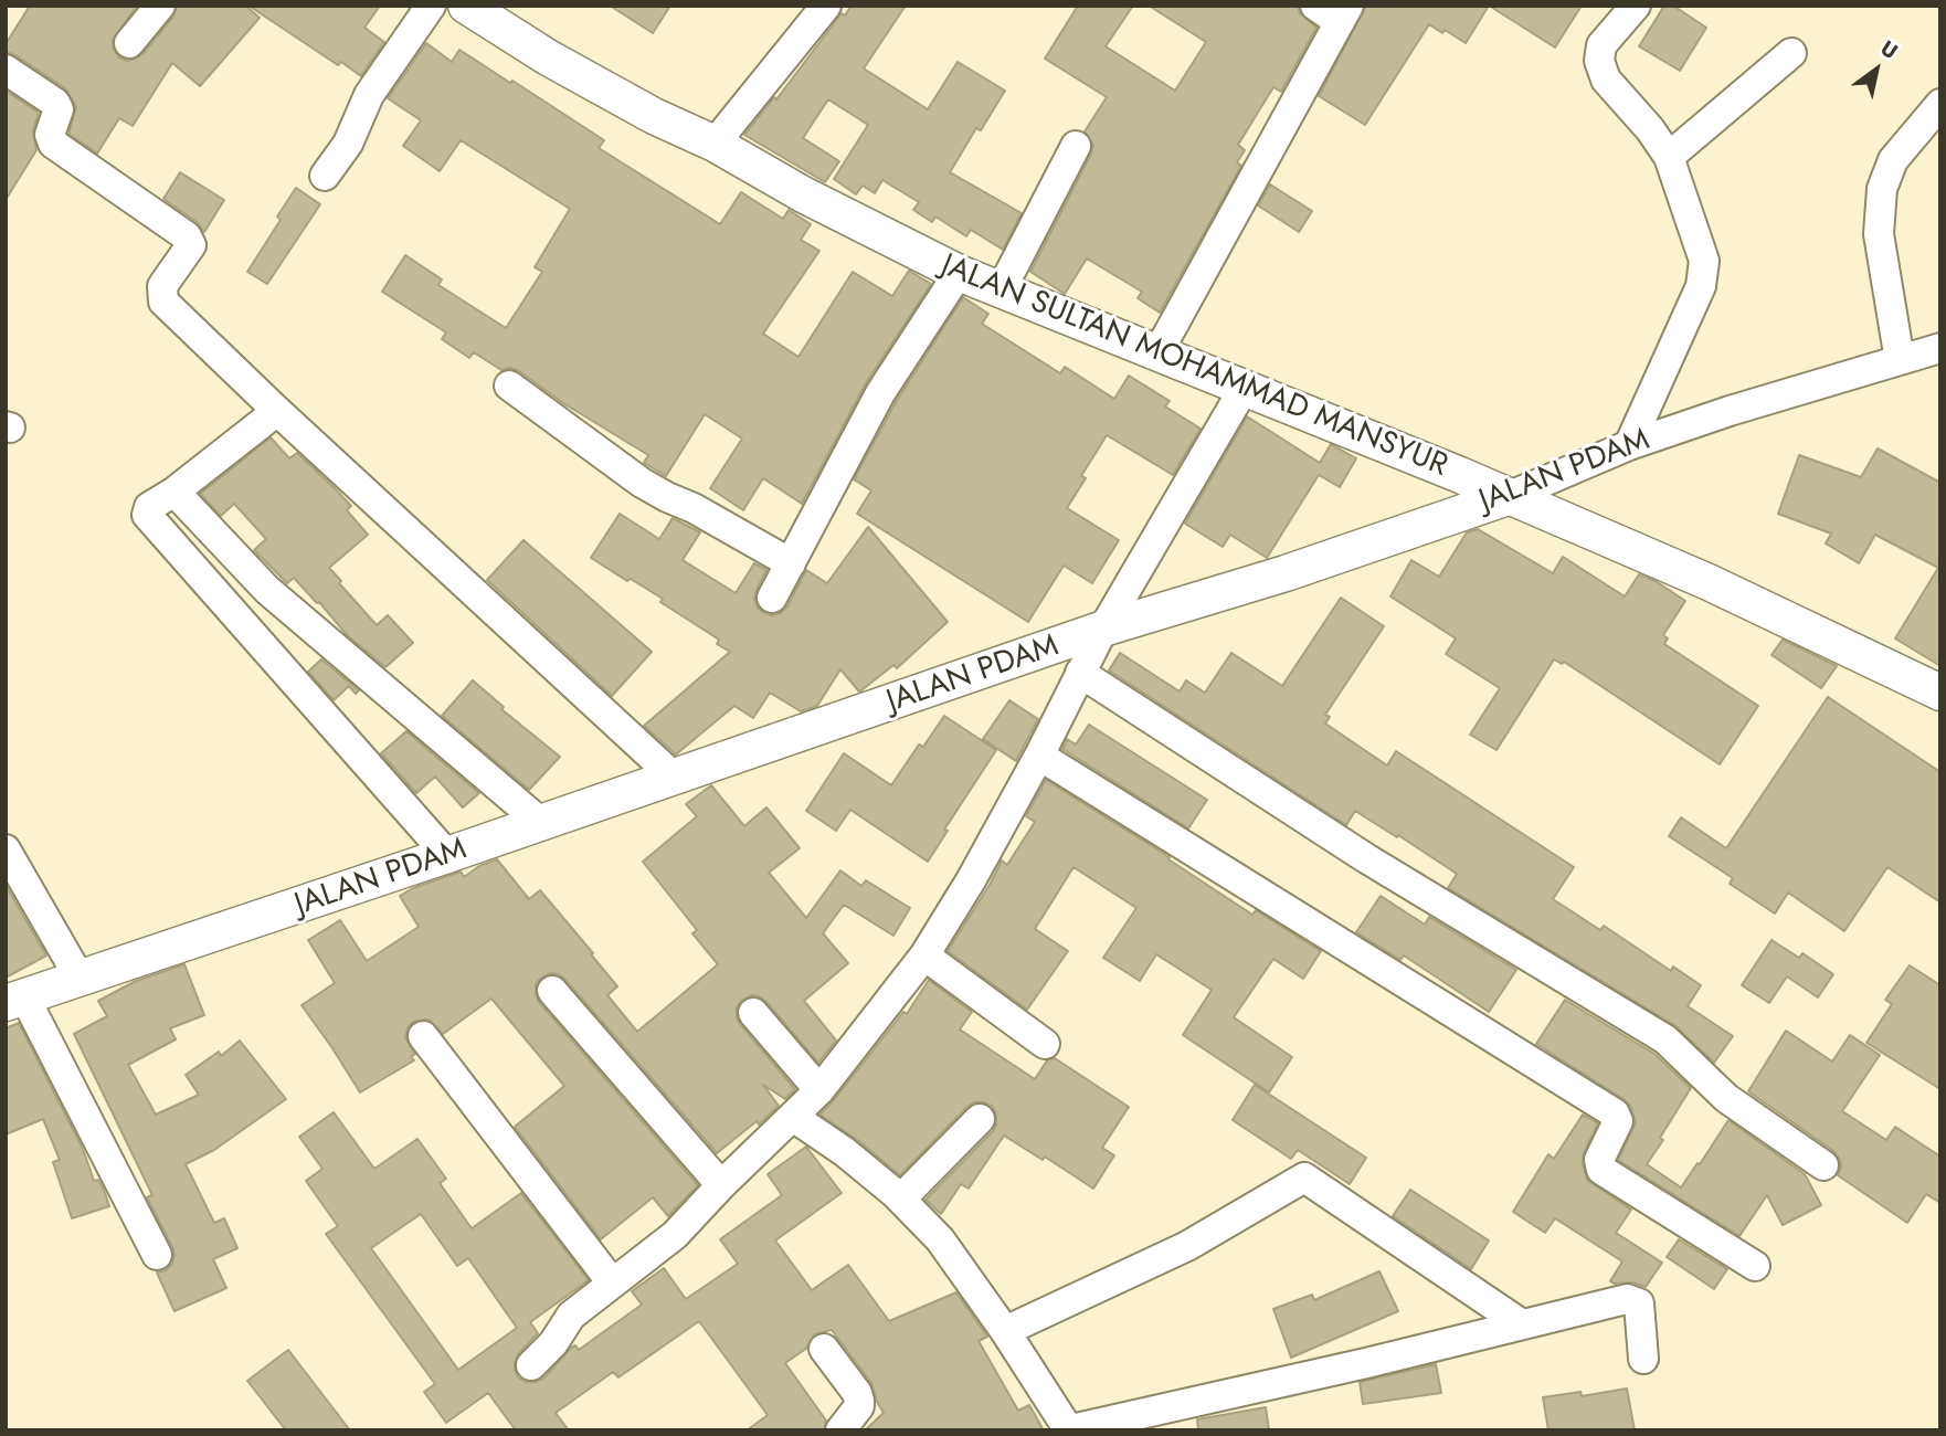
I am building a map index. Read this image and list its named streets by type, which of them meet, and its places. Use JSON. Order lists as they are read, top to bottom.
{
  "streets": {
    "street": ["JALAN SULTAN MOHAMMAD MANSYUR", "JALAN PDAM"]
  },
  "crossings": [
    ["JALAN SULTAN MOHAMMAD MANSYUR", "JALAN PDAM"]
  ],
  "north": "top right"
}
